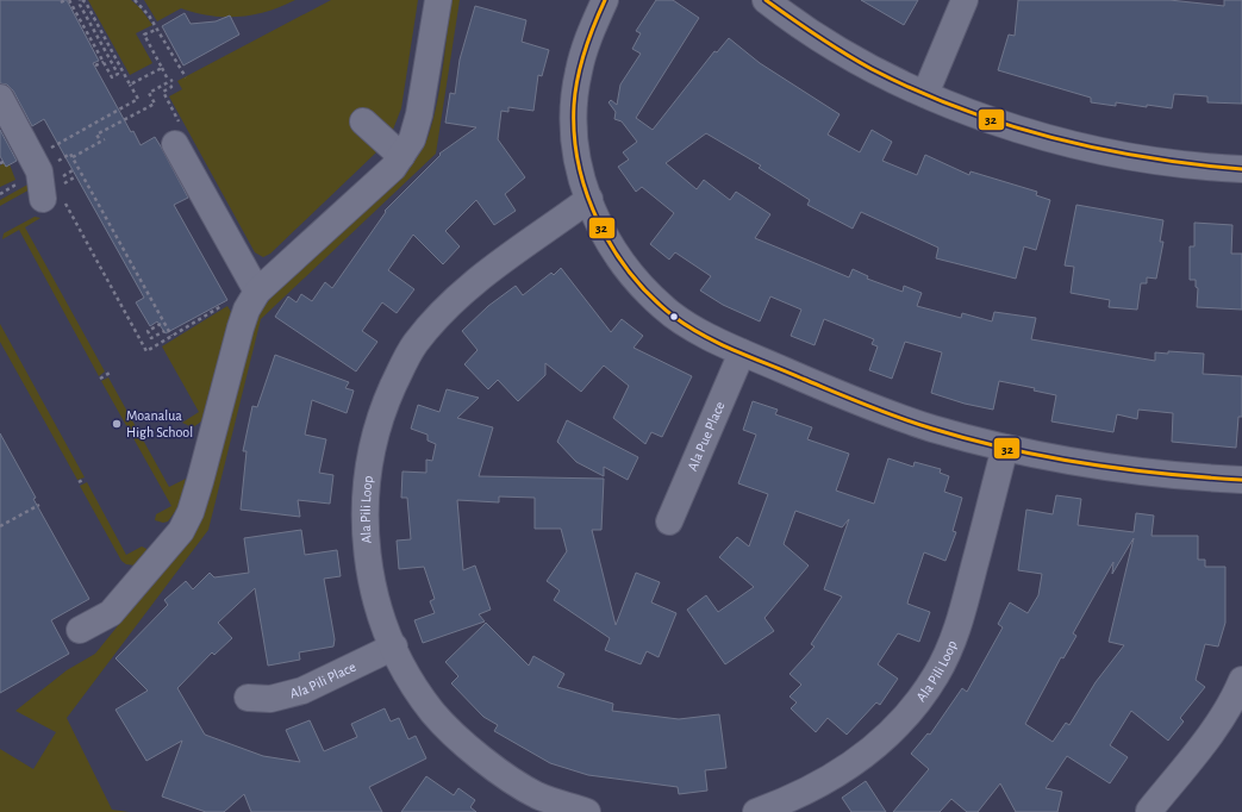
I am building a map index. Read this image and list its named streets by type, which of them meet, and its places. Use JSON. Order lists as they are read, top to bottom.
{
  "streets": {
    "street": ["Ala Pue Place", "Ala Pili Loop", "Ala Pili Place"]
  },
  "crossings": [
    ["Ala Pili Loop", "Ala Pili Place"]
  ],
  "places": ["Moanalua High School"],
  "lines": ["transit line 32"]
}
